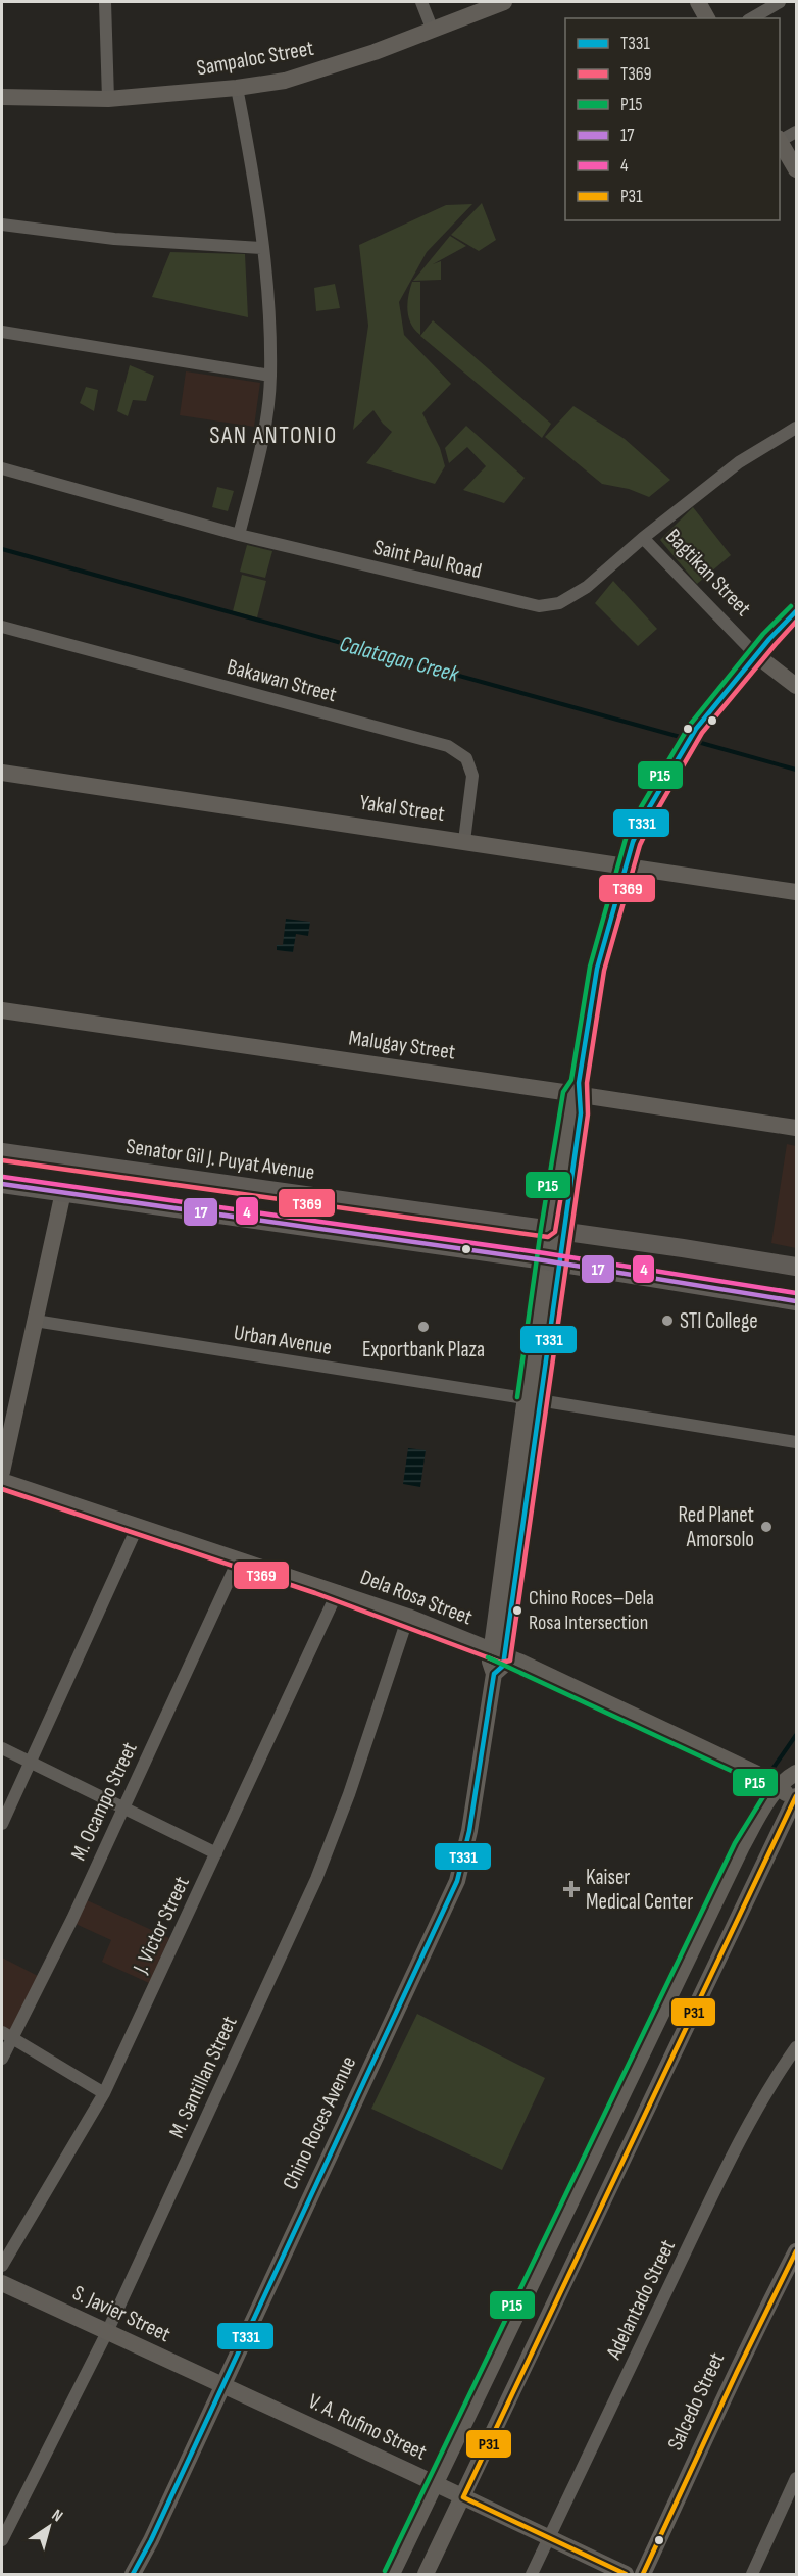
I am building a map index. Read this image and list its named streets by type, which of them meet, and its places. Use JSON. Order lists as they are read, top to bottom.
{
  "streets": {
    "main road": ["Senator Gil J. Puyat Avenue"],
    "street": [
      "Sampaloc Street",
      "Saint Paul Road",
      "Bagtikan Street",
      "Bakawan Street",
      "Yakal Street",
      "Malugay Street",
      "Urban Avenue",
      "Dela Rosa Street",
      "M. Ocampo Street",
      "J. Victor Street",
      "M. Santillan Street",
      "Chino Roces Avenue",
      "Adelantado Street",
      "S. Javier Street",
      "Salcedo Street",
      "V. A. Rufino Street"
    ]
  },
  "crossings": [
    ["Saint Paul Road", "Bagtikan Street"],
    ["Bagtikan Street", "Chino Roces Avenue"],
    ["Bakawan Street", "Yakal Street"],
    ["Yakal Street", "Chino Roces Avenue"],
    ["Malugay Street", "Chino Roces Avenue"],
    ["Senator Gil J. Puyat Avenue", "Chino Roces Avenue"],
    ["Urban Avenue", "Chino Roces Avenue"],
    ["Dela Rosa Street", "M. Ocampo Street"],
    ["Dela Rosa Street", "J. Victor Street"],
    ["Dela Rosa Street", "M. Santillan Street"],
    ["Dela Rosa Street", "Chino Roces Avenue"],
    ["M. Santillan Street", "S. Javier Street"],
    ["Chino Roces Avenue", "S. Javier Street"],
    ["Chino Roces Avenue", "V. A. Rufino Street"],
    ["Adelantado Street", "V. A. Rufino Street"],
    ["S. Javier Street", "V. A. Rufino Street"]
  ],
  "districts": ["SAN ANTONIO"],
  "water": ["Calatagan Creek"],
  "places": {
    "other": [
      "STI College",
      "Exportbank Plaza",
      "Red Planet Amorsolo",
      "Chino Roces–Dela Rosa Intersection"
    ],
    "health": ["Kaiser Medical Center"]
  },
  "lines": [
    "transit line P15",
    "transit line T331",
    "transit line T369",
    "transit line 4",
    "transit line 17",
    "transit line P31"
  ],
  "legend": [
    "T331",
    "T369",
    "P15",
    "17",
    "4",
    "P31"
  ],
  "north": "top right"
}
